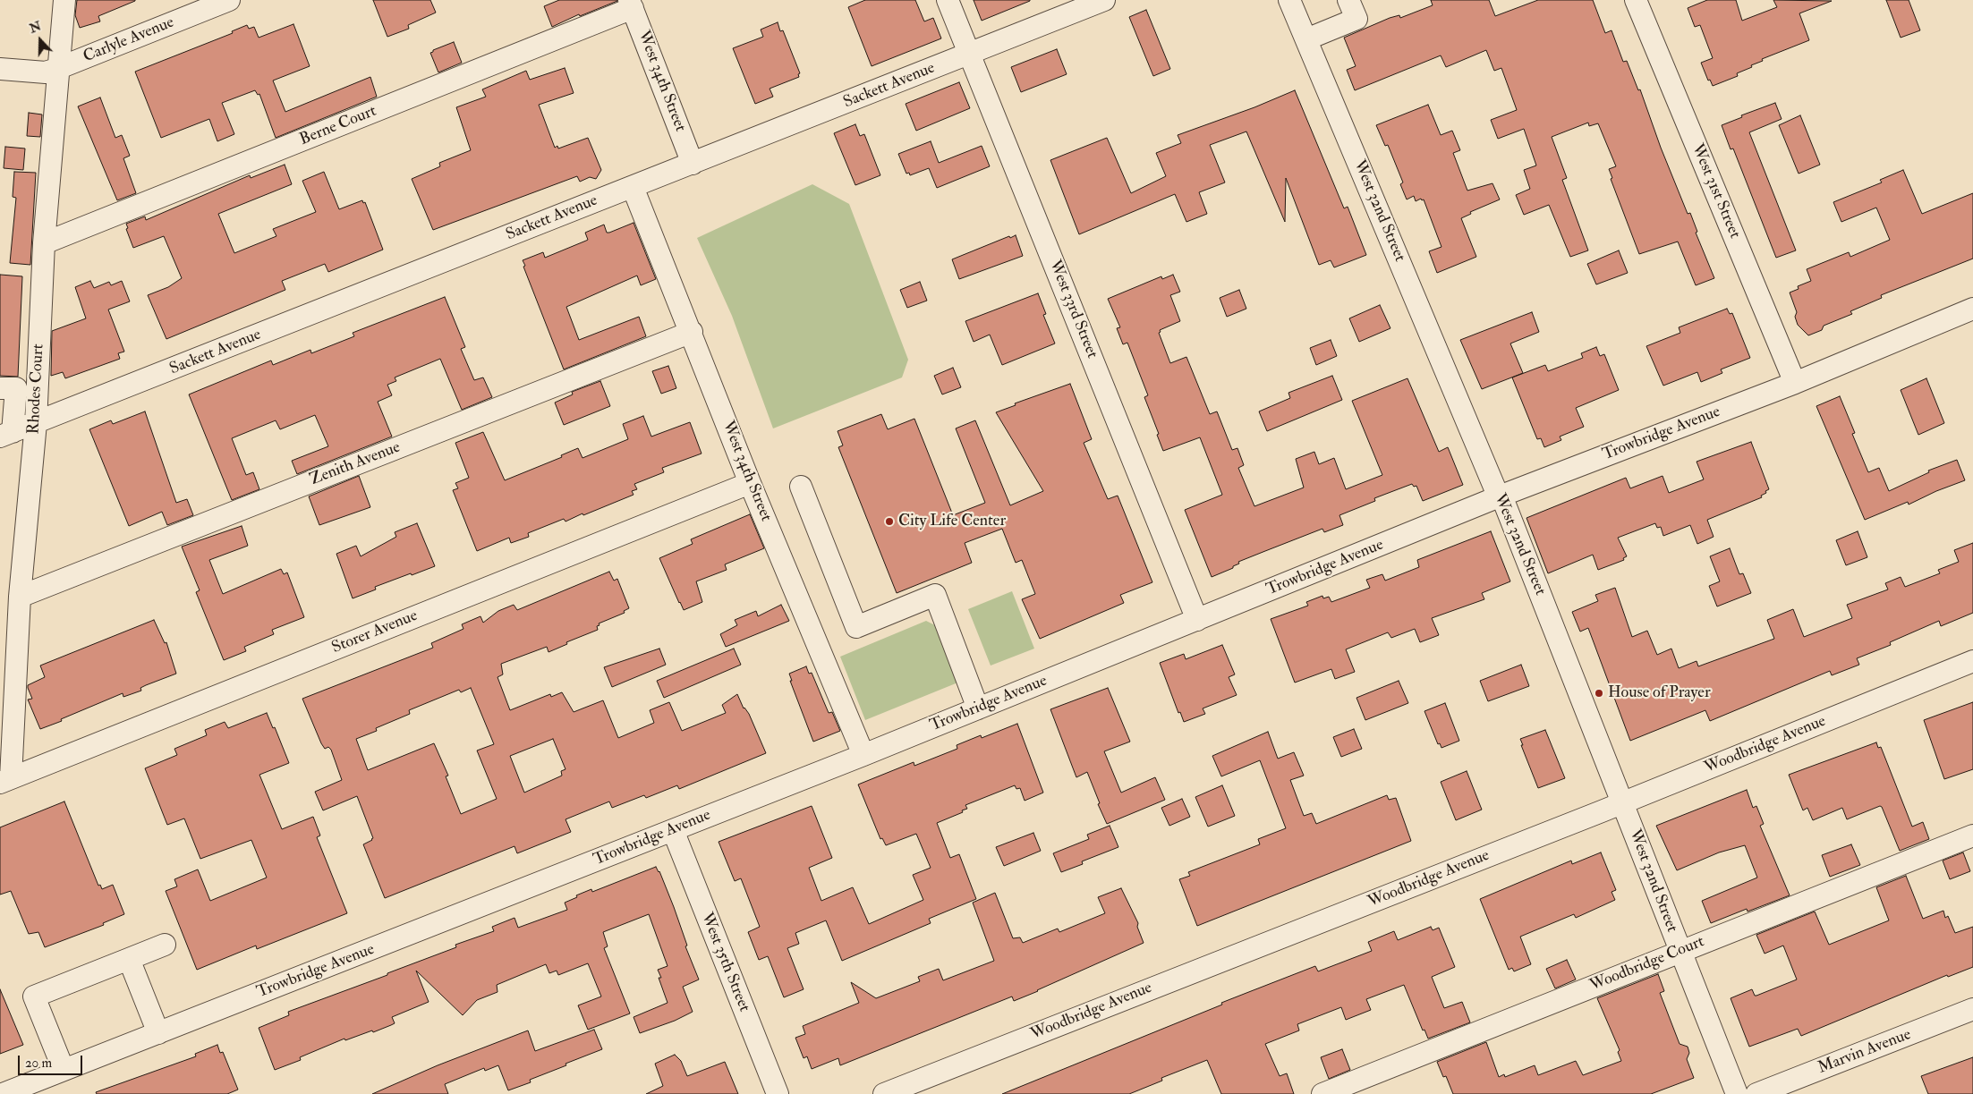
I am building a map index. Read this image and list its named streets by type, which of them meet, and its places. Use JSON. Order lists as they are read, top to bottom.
{
  "streets": {
    "street": [
      "Carlyle Avenue",
      "West 34th Street",
      "Sackett Avenue",
      "Berne Court",
      "West 31st Street",
      "West 32nd Street",
      "West 33rd Street",
      "Rhodes Court",
      "Trowbridge Avenue",
      "Zenith Avenue",
      "Storer Avenue",
      "Woodbridge Avenue",
      "West 35th Street",
      "Woodbridge Court",
      "Marvin Avenue"
    ]
  },
  "crossings": [
    ["Carlyle Avenue", "Rhodes Court"],
    ["West 34th Street", "Sackett Avenue"],
    ["West 34th Street", "Berne Court"],
    ["West 34th Street", "Trowbridge Avenue"],
    ["West 34th Street", "Zenith Avenue"],
    ["West 34th Street", "Storer Avenue"],
    ["Sackett Avenue", "West 33rd Street"],
    ["Sackett Avenue", "Rhodes Court"],
    ["Berne Court", "Rhodes Court"],
    ["West 31st Street", "Trowbridge Avenue"],
    ["West 32nd Street", "Trowbridge Avenue"],
    ["West 32nd Street", "Woodbridge Avenue"],
    ["West 32nd Street", "Woodbridge Court"],
    ["West 33rd Street", "Trowbridge Avenue"],
    ["Rhodes Court", "Zenith Avenue"],
    ["Rhodes Court", "Storer Avenue"],
    ["Trowbridge Avenue", "West 35th Street"]
  ],
  "places": ["City Life Center", "House of Prayer"],
  "scale_bar": "20 m",
  "north": "top"
}
